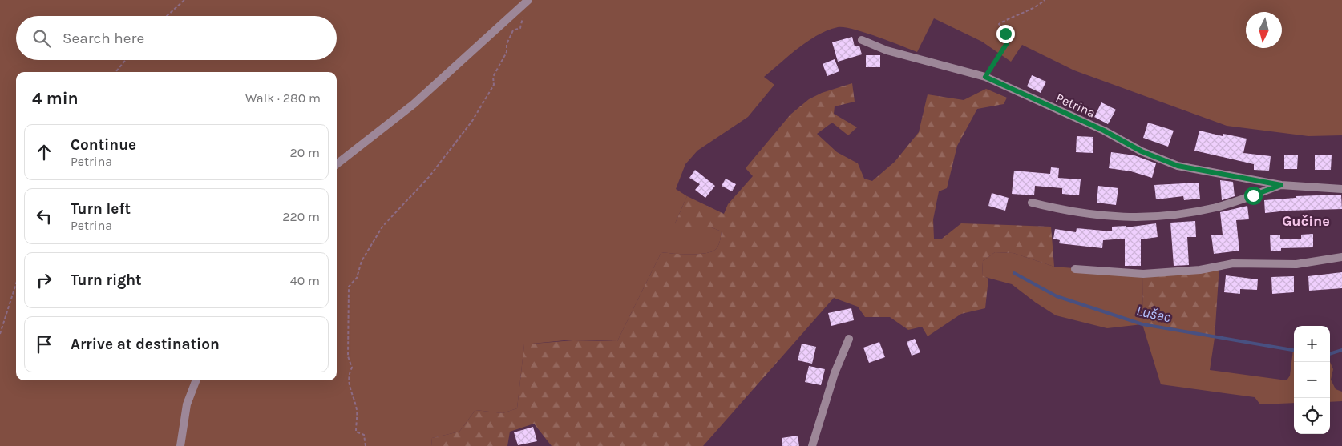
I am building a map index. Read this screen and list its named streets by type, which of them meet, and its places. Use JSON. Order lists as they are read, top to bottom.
{
  "streets": {
    "street": ["Petrina"]
  },
  "districts": ["Gučine"],
  "water": ["Lušac"],
  "north": "bottom",
  "page": {
    "search": "Search here",
    "heading": ["4 min", "Walk · 280 m"],
    "list": [
      ["Continue", "Petrina", "20 m"],
      ["Turn left", "Petrina", "220 m"],
      ["Turn right", "40 m"],
      "Arrive at destination"
    ],
    "map_buttons": ["+", "−"]
  }
}
